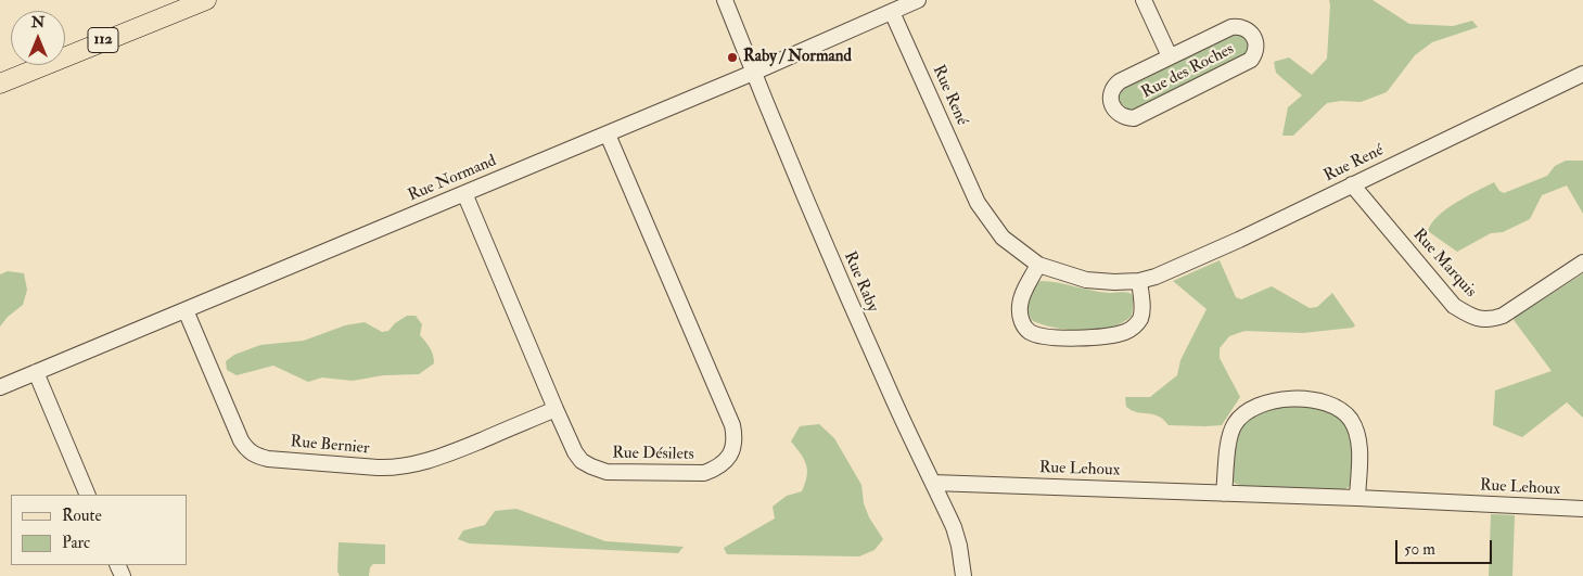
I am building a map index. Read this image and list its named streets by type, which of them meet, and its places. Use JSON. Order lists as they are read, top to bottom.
{
  "streets": {
    "main road": ["112"],
    "street": [
      "Rue des Roches",
      "Rue René",
      "Rue Normand",
      "Rue Marquis",
      "Rue Raby",
      "Rue Bernier",
      "Rue Désilets",
      "Rue Lehoux"
    ]
  },
  "crossings": [
    ["Rue René", "Rue Normand"],
    ["Rue René", "Rue Marquis"],
    ["Rue Normand", "Rue Raby"],
    ["Rue Normand", "Rue Bernier"],
    ["Rue Normand", "Rue Désilets"],
    ["Rue Raby", "Rue Lehoux"],
    ["Rue Bernier", "Rue Désilets"]
  ],
  "places": ["Raby / Normand"],
  "legend": ["Route", "Parc"],
  "scale_bar": "50 m",
  "north": "top"
}
